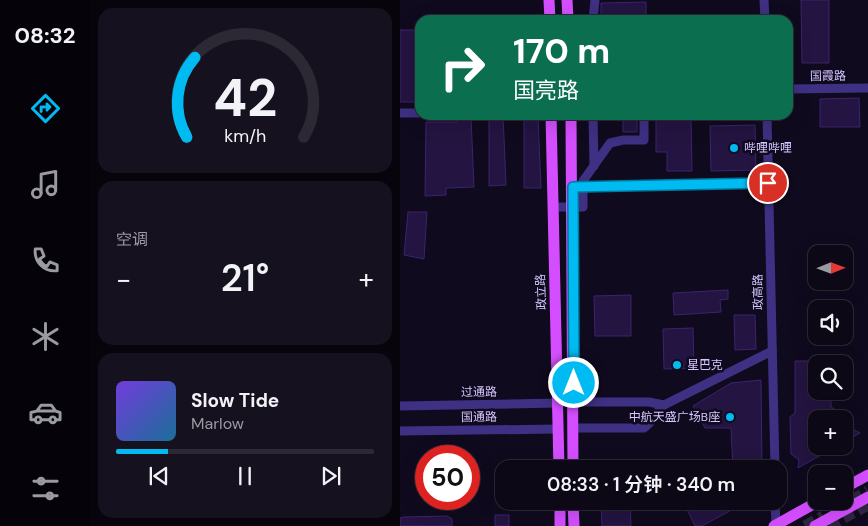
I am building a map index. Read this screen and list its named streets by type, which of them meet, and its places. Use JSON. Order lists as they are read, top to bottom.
{
  "streets": {
    "main road": ["政立路"],
    "street": [
      "国霞路",
      "政高路",
      "过通路",
      "国通路"
    ]
  },
  "crossings": [
    ["政立路", "过通路"],
    ["政立路", "国通路"]
  ],
  "places": ["哔哩哔哩", "星巴克", "中航天盛广场B座"],
  "north": "right",
  "page": {
    "tabs": "08:32",
    "turn": ["170 m", "国亮路"],
    "tile": "空调",
    "map_buttons": ["+", "−"],
    "heat": ["−", "21°", "+"],
    "song": ["Slow Tide", "Marlow"],
    "limit": "50",
    "trip": "08:33 · 1 分钟 · 340 m",
    "gauge": ["42", "km/h"]
  }
}
